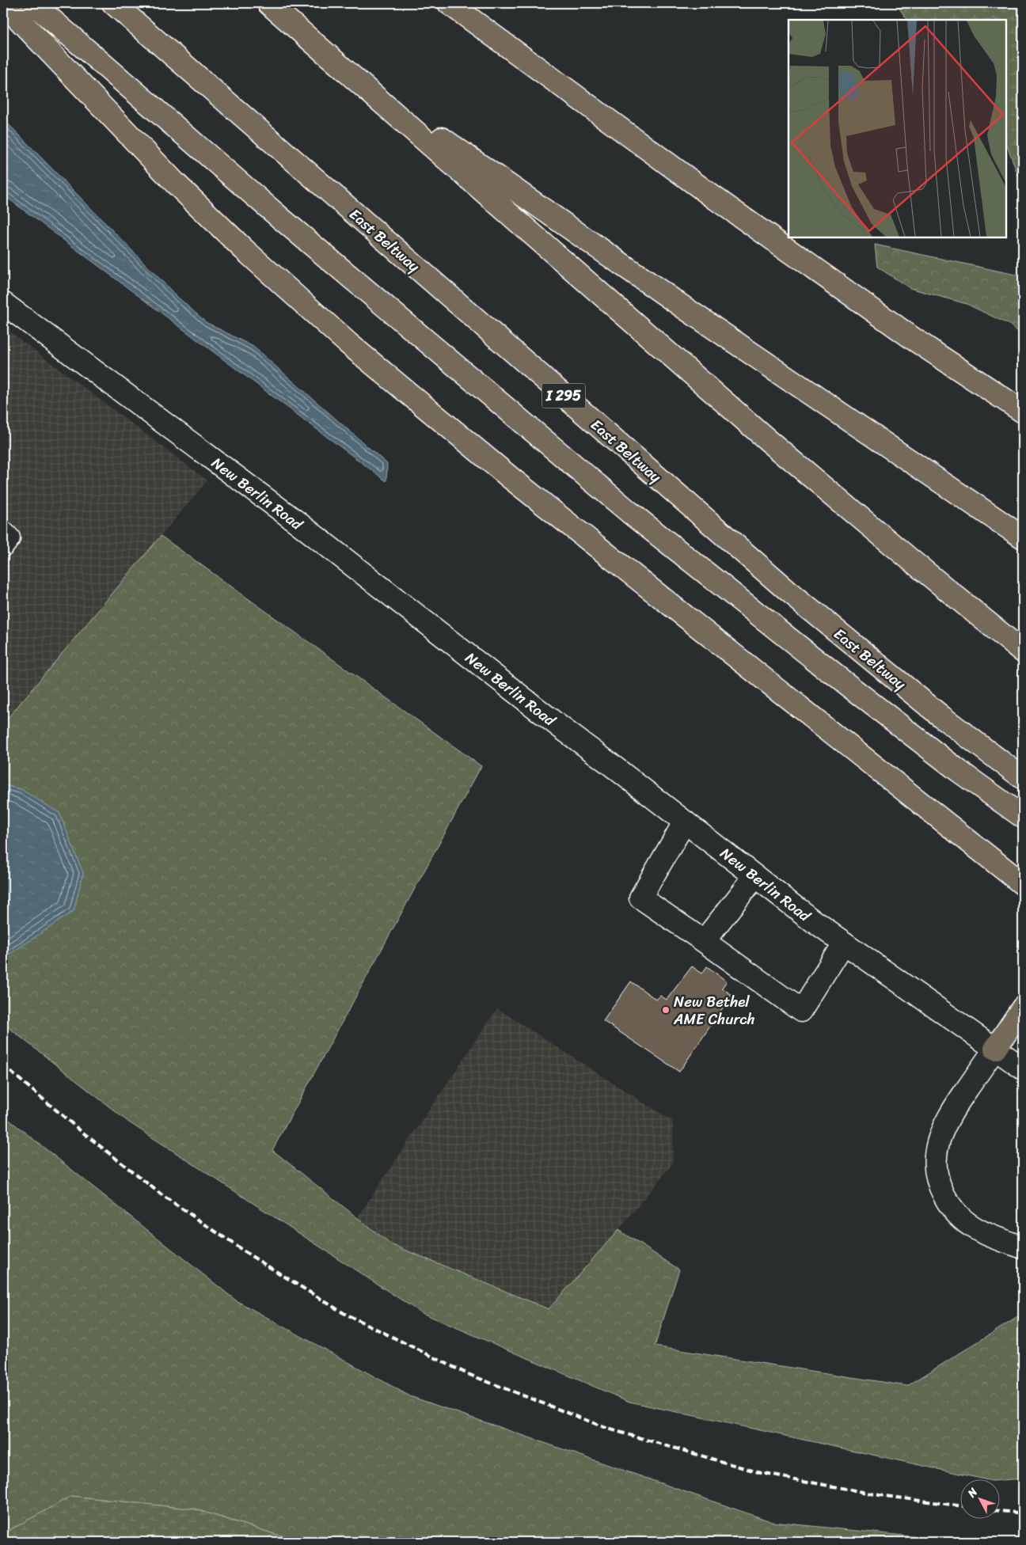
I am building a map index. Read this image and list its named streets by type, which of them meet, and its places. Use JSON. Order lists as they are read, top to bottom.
{
  "streets": {
    "highway": ["East Beltway", "I 295"],
    "street": ["New Berlin Road"]
  },
  "places": ["New Bethel AME Church"],
  "north": "top left"
}
